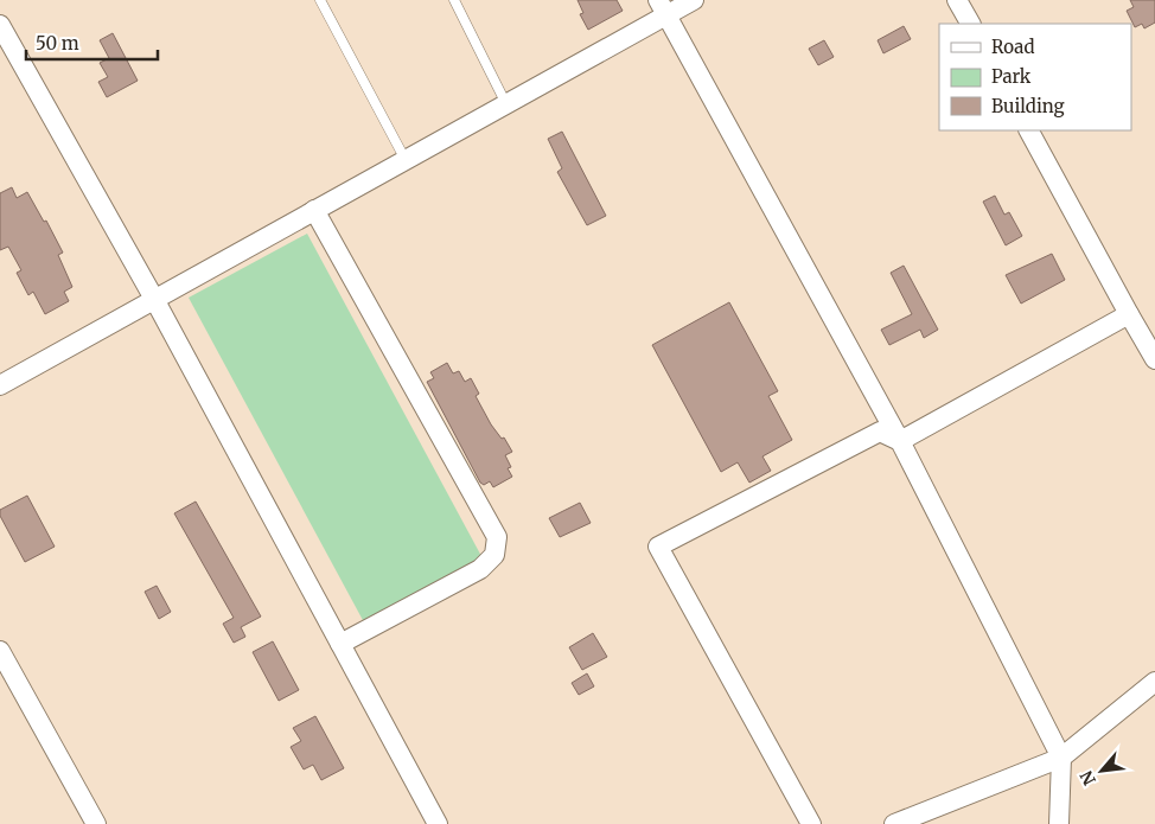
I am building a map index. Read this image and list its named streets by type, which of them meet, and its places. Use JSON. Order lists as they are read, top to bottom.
{
  "legend": ["Road", "Park", "Building"],
  "scale_bar": "50 m",
  "north": "bottom left"
}
